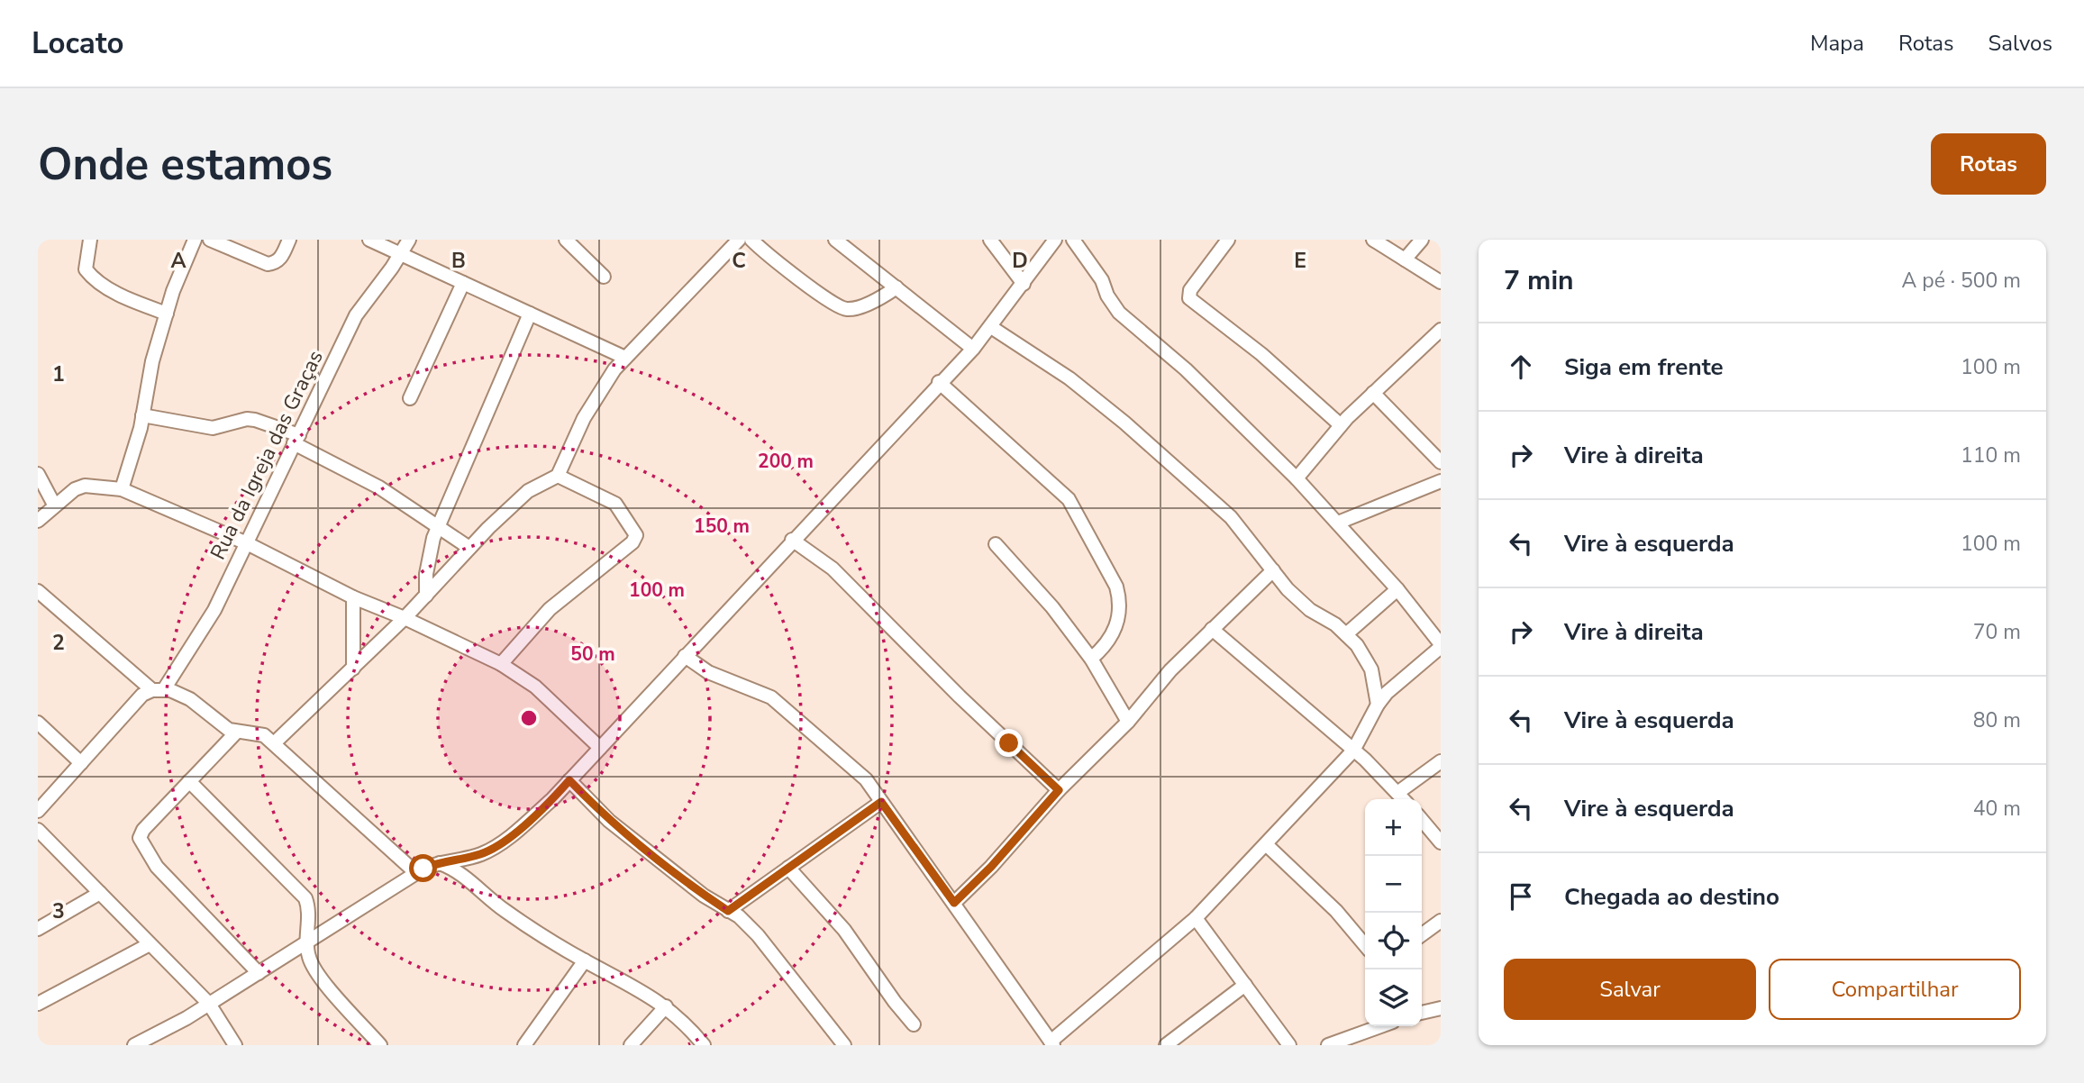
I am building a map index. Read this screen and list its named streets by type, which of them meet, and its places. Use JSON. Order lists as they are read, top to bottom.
{
  "streets": {
    "street": ["Rua da Igreja das Graças"]
  },
  "page": {
    "header": "Locato",
    "nav": ["Mapa", "Rotas", "Salvos"],
    "buttons": [
      "Rotas",
      ["Salvar", "Compartilhar"]
    ],
    "title": "Onde estamos",
    "heading": ["7 min", "A pé · 500 m"],
    "list": [
      ["Siga em frente", "100 m"],
      ["Vire à direita", "110 m"],
      ["Vire à esquerda", "100 m"],
      ["Vire à direita", "70 m"],
      ["Vire à esquerda", "80 m"],
      ["Vire à esquerda", "40 m"],
      "Chegada ao destino"
    ],
    "map_buttons": ["+", "−"]
  },
  "grid": {
    "columns": [
      "A",
      "B",
      "C",
      "D",
      "E"
    ],
    "rows": ["1", "2", "3"]
  },
  "rings": [
    "200 m",
    "150 m",
    "100 m",
    "50 m"
  ]
}
